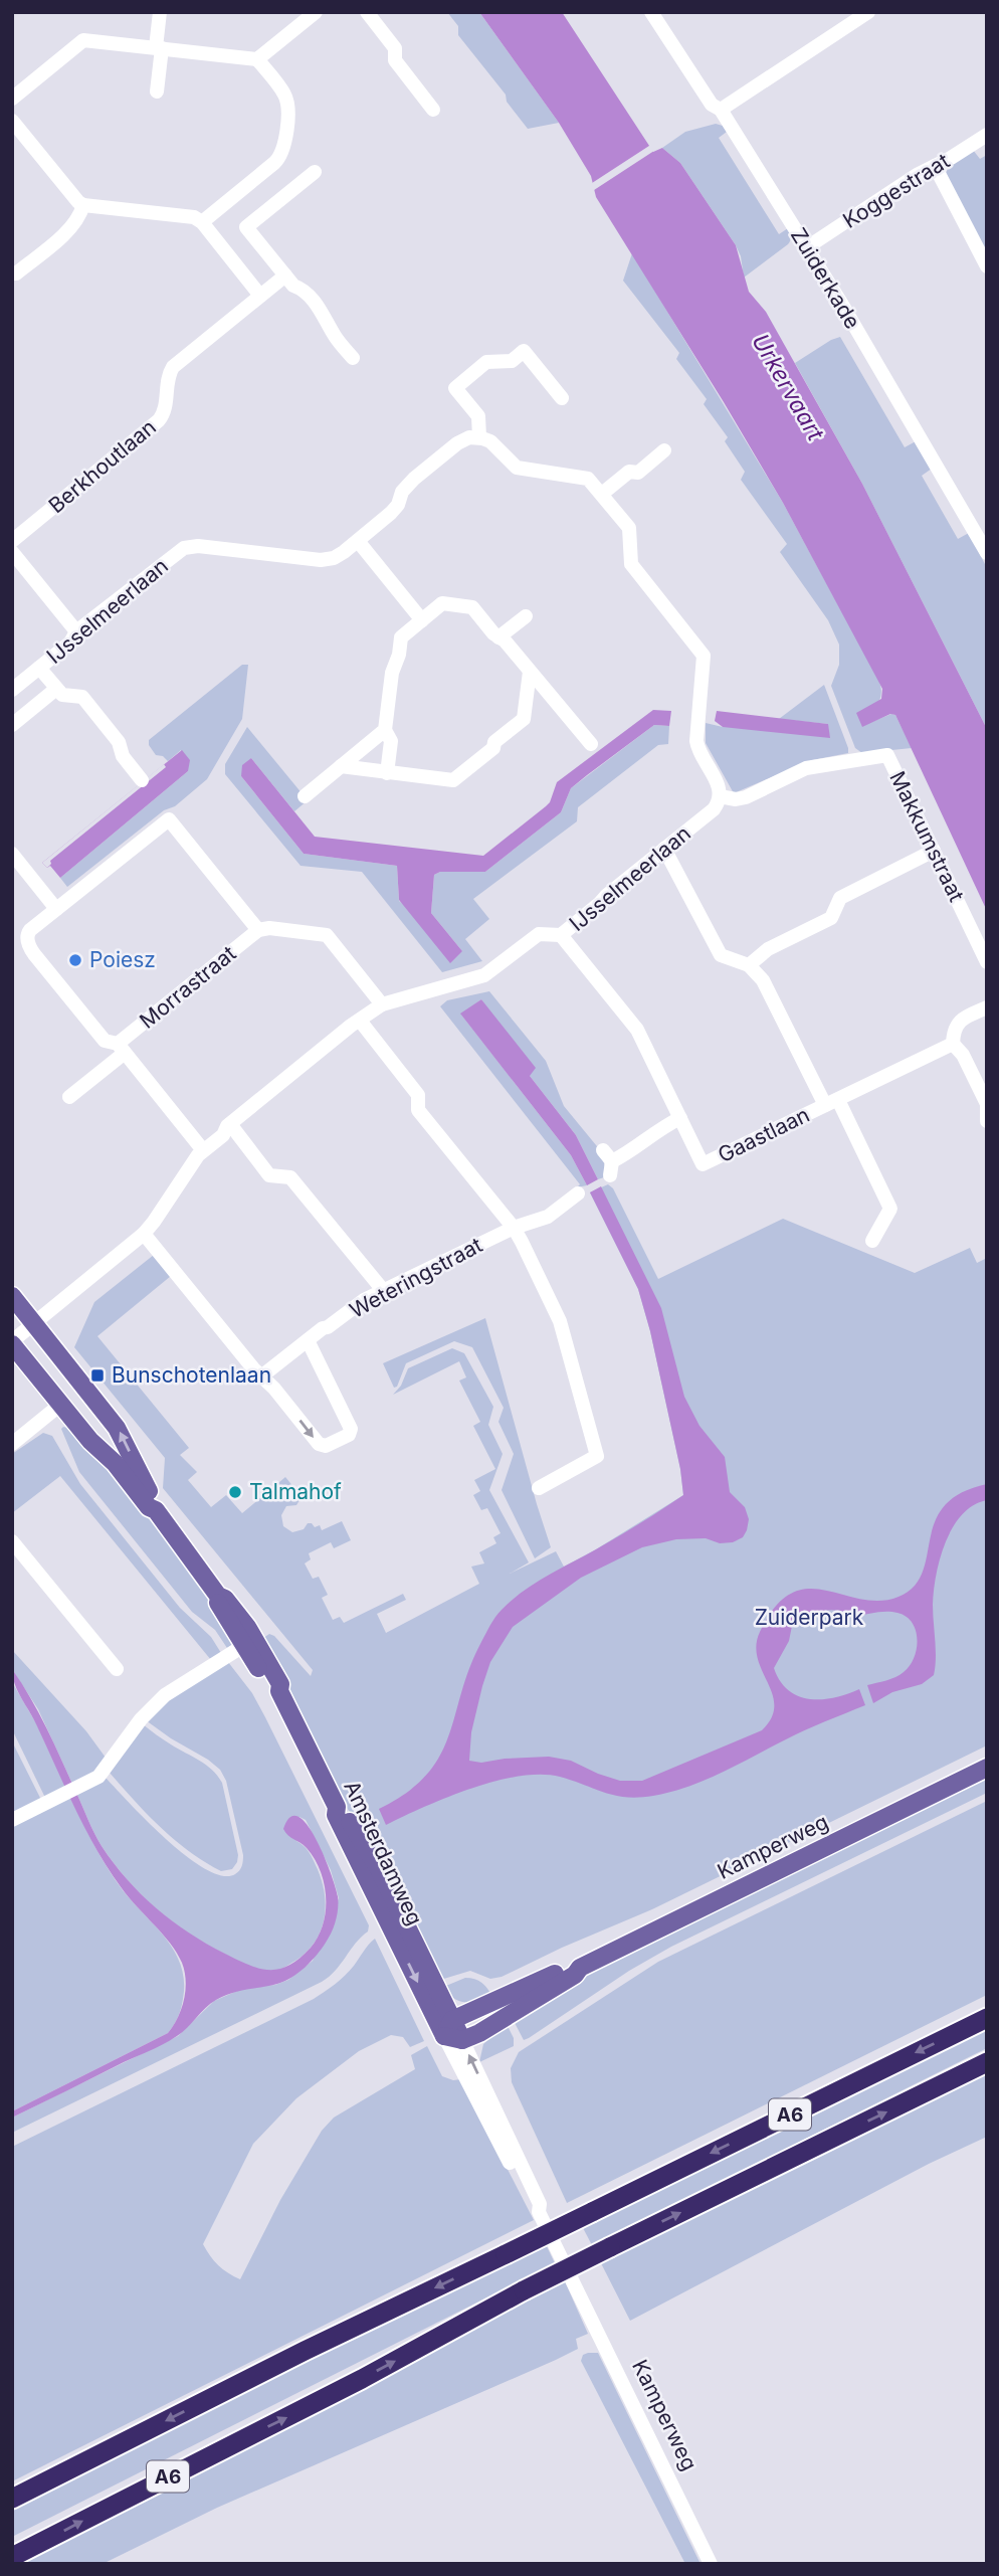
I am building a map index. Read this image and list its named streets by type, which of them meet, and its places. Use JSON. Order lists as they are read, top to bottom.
{
  "streets": {
    "highway": ["A6"],
    "main road": ["Kamperweg", "Amsterdamweg"],
    "street": [
      "Koggestraat",
      "Zuiderkade",
      "Berkhoutlaan",
      "IJsselmeerlaan",
      "Makkumstraat",
      "Morrastraat",
      "Gaastlaan",
      "Weteringstraat"
    ]
  },
  "crossings": [
    ["Koggestraat", "Zuiderkade"],
    ["IJsselmeerlaan", "Makkumstraat"],
    ["IJsselmeerlaan", "Gaastlaan"],
    ["IJsselmeerlaan", "Amsterdamweg"],
    ["Kamperweg", "Amsterdamweg"]
  ],
  "water": ["Urkervaart"],
  "parks": ["Zuiderpark"],
  "places": {
    "other": ["Poiesz", "Talmahof"],
    "transit": ["Bunschotenlaan"]
  }
}
